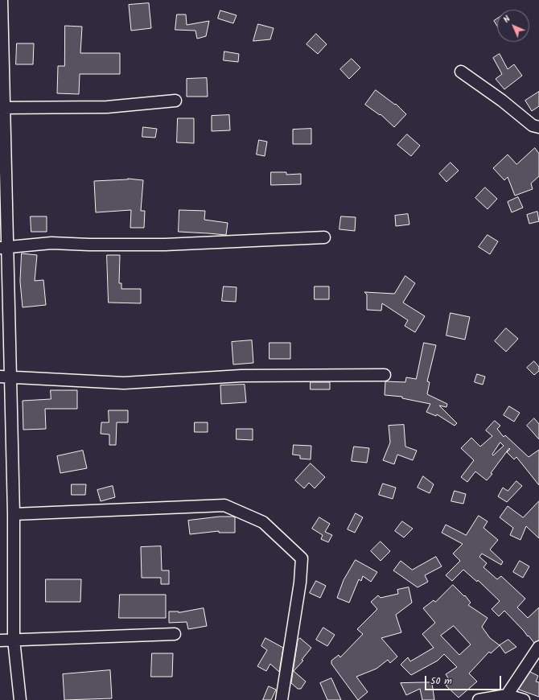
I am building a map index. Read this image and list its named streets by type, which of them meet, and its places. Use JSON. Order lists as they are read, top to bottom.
{
  "scale_bar": "50 m",
  "north": "top left"
}
